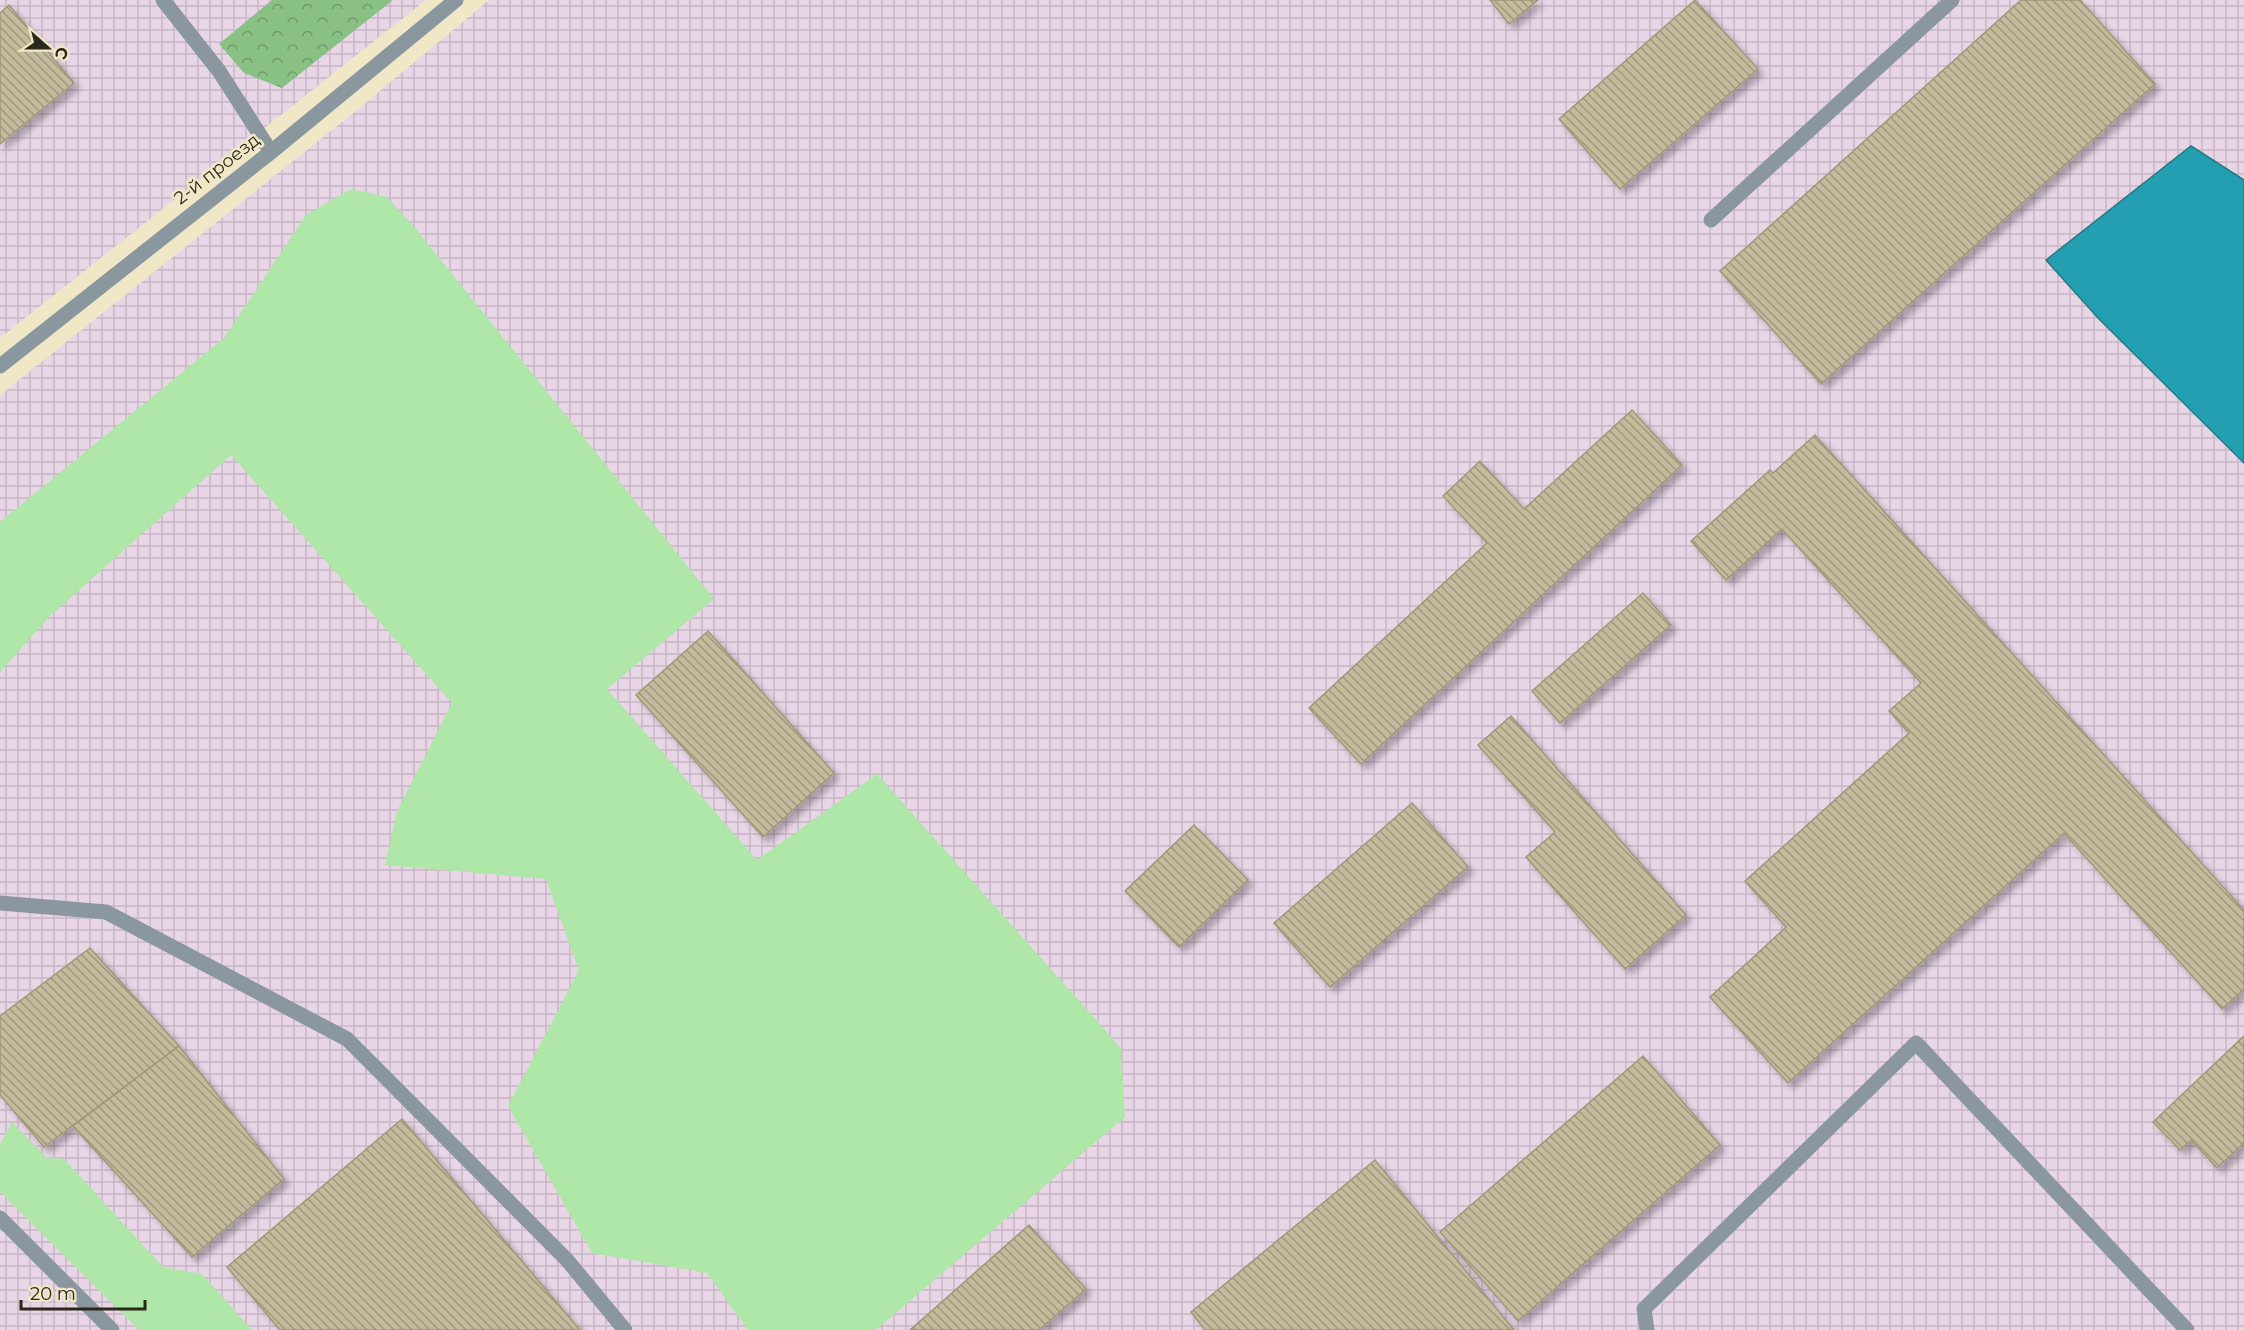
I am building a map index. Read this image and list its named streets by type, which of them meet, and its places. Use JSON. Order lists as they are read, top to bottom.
{
  "streets": {
    "street": ["2-й проезд"]
  },
  "scale_bar": "20 m",
  "north": "right"
}
